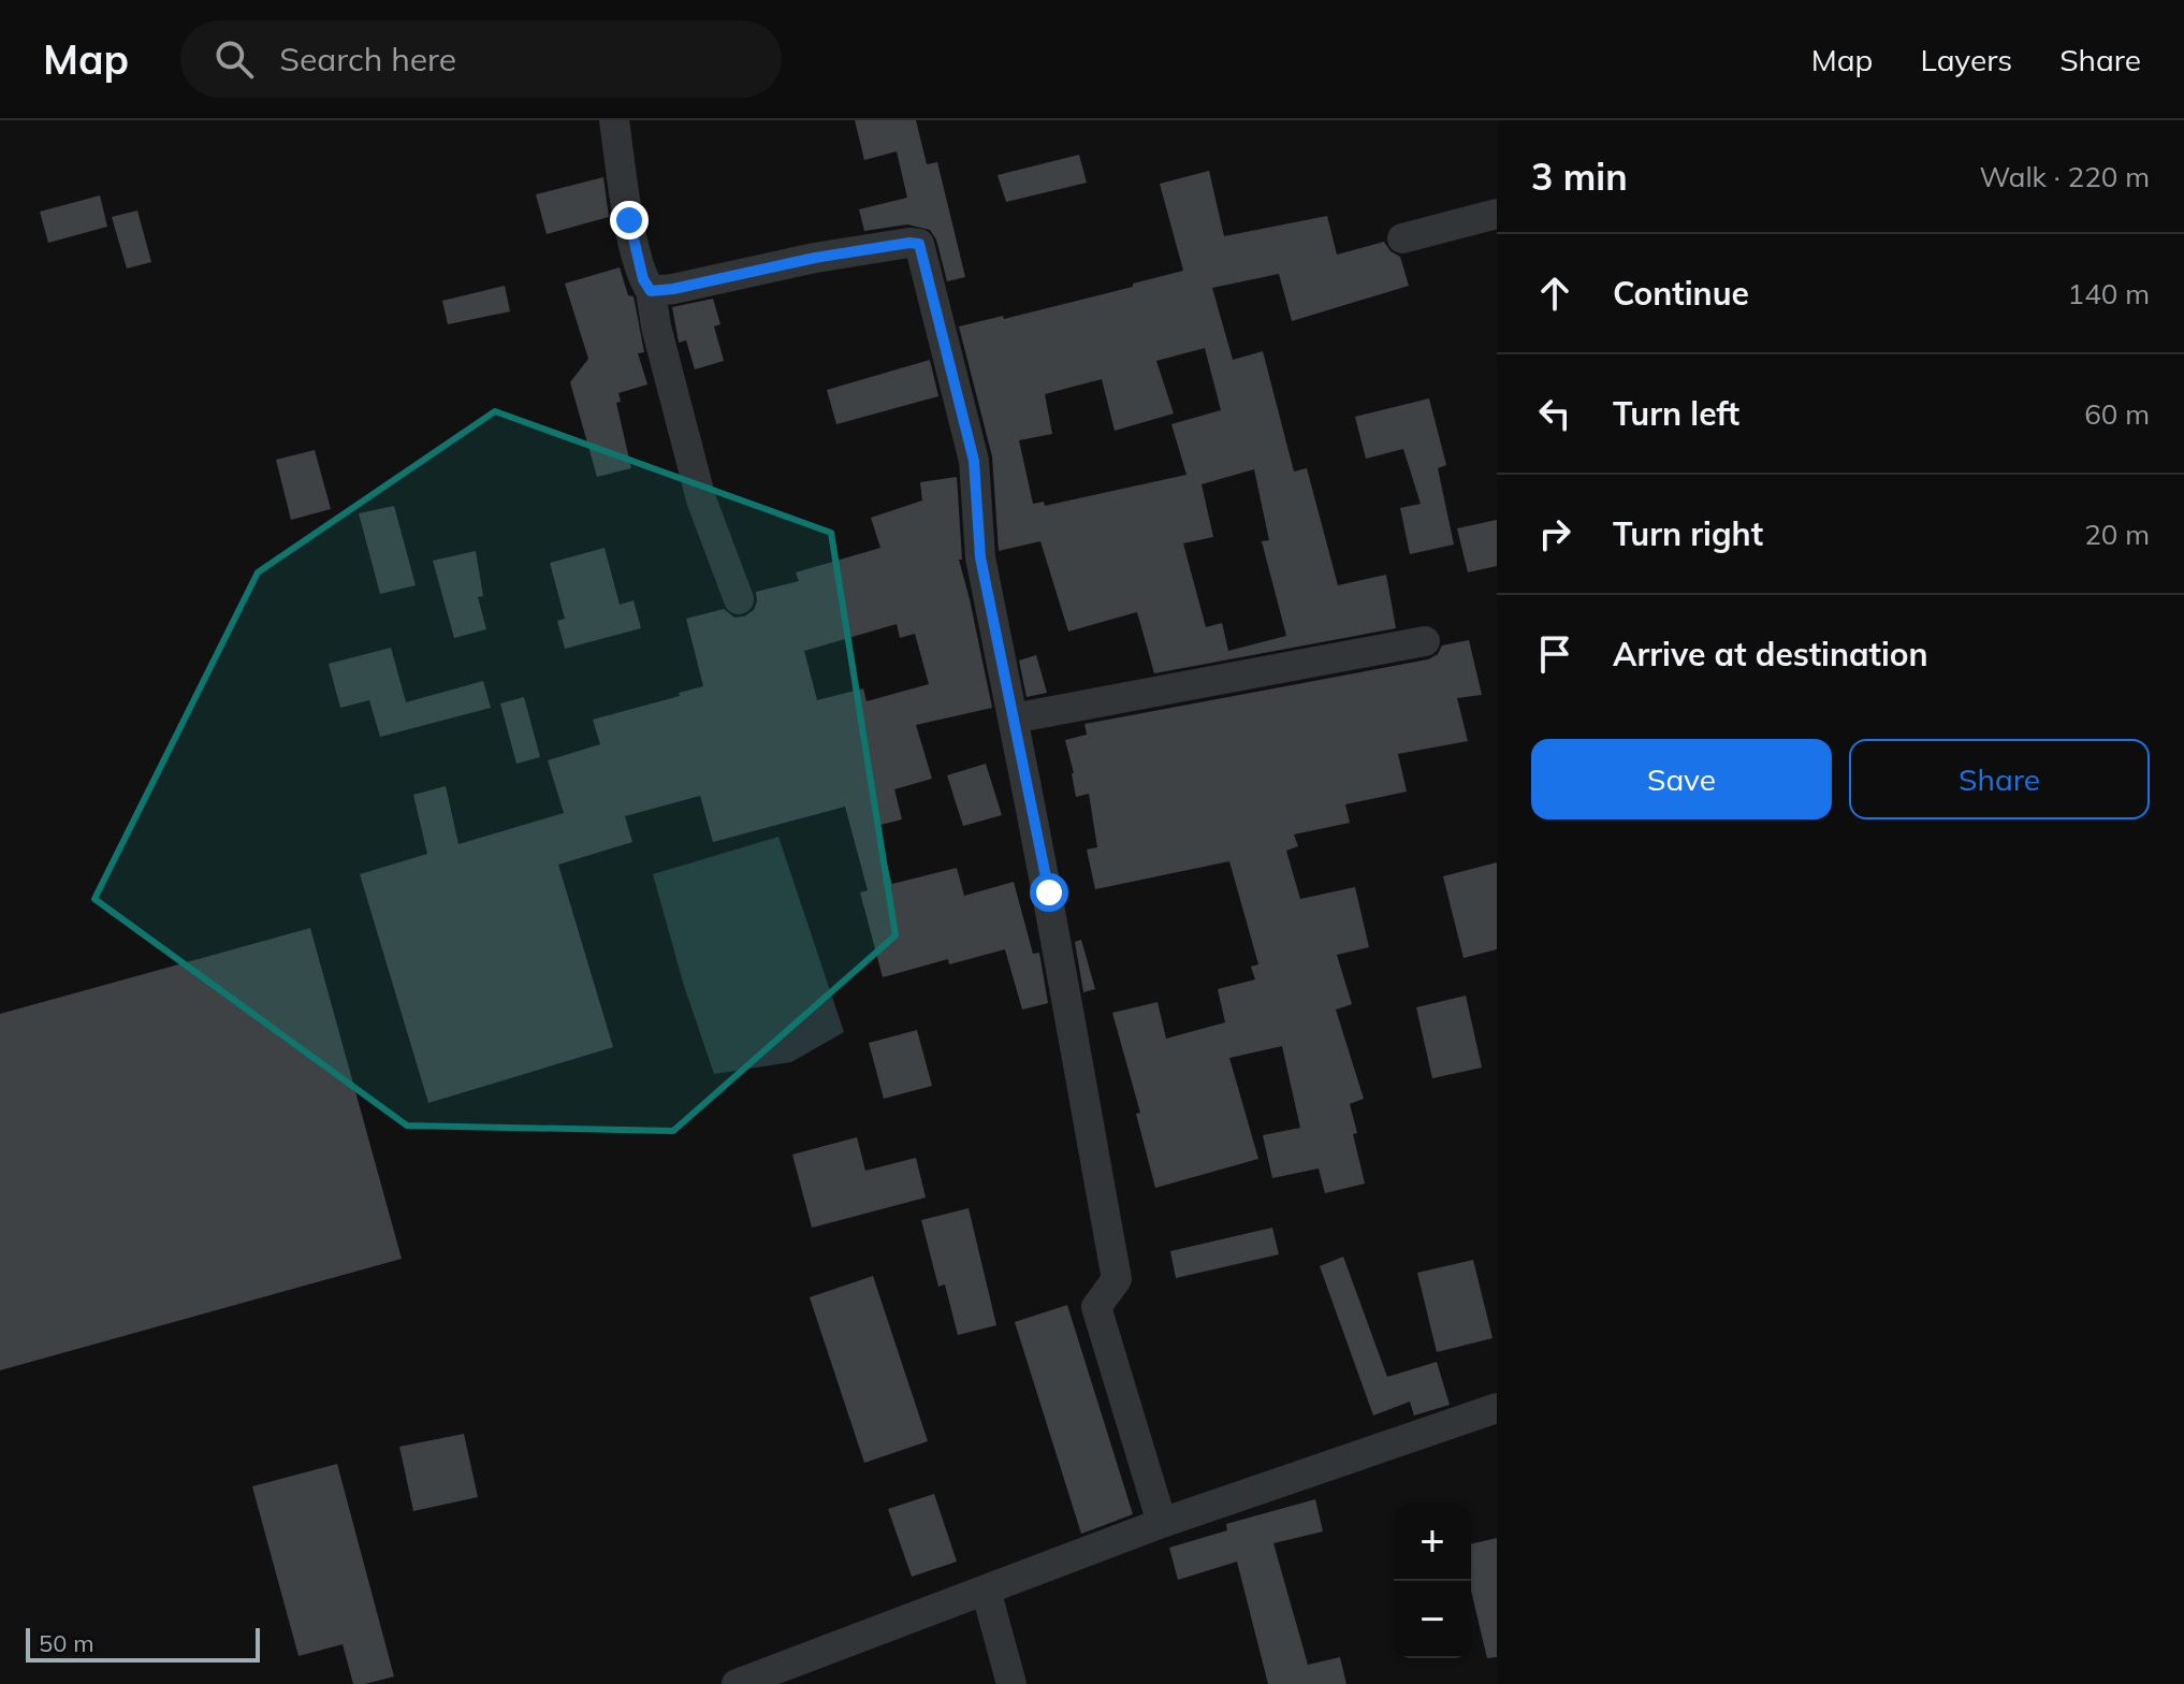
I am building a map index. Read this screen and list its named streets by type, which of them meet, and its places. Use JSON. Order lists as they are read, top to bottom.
{
  "scale_bar": "50 m",
  "page": {
    "header": "Map",
    "search": "Search here",
    "nav": ["Map", "Layers", "Share"],
    "heading": ["3 min", "Walk · 220 m"],
    "list": [
      ["Continue", "140 m"],
      ["Turn left", "60 m"],
      ["Turn right", "20 m"],
      "Arrive at destination"
    ],
    "buttons": ["Save", "Share"],
    "map_buttons": ["+", "−"],
    "scale": "50 m"
  }
}
